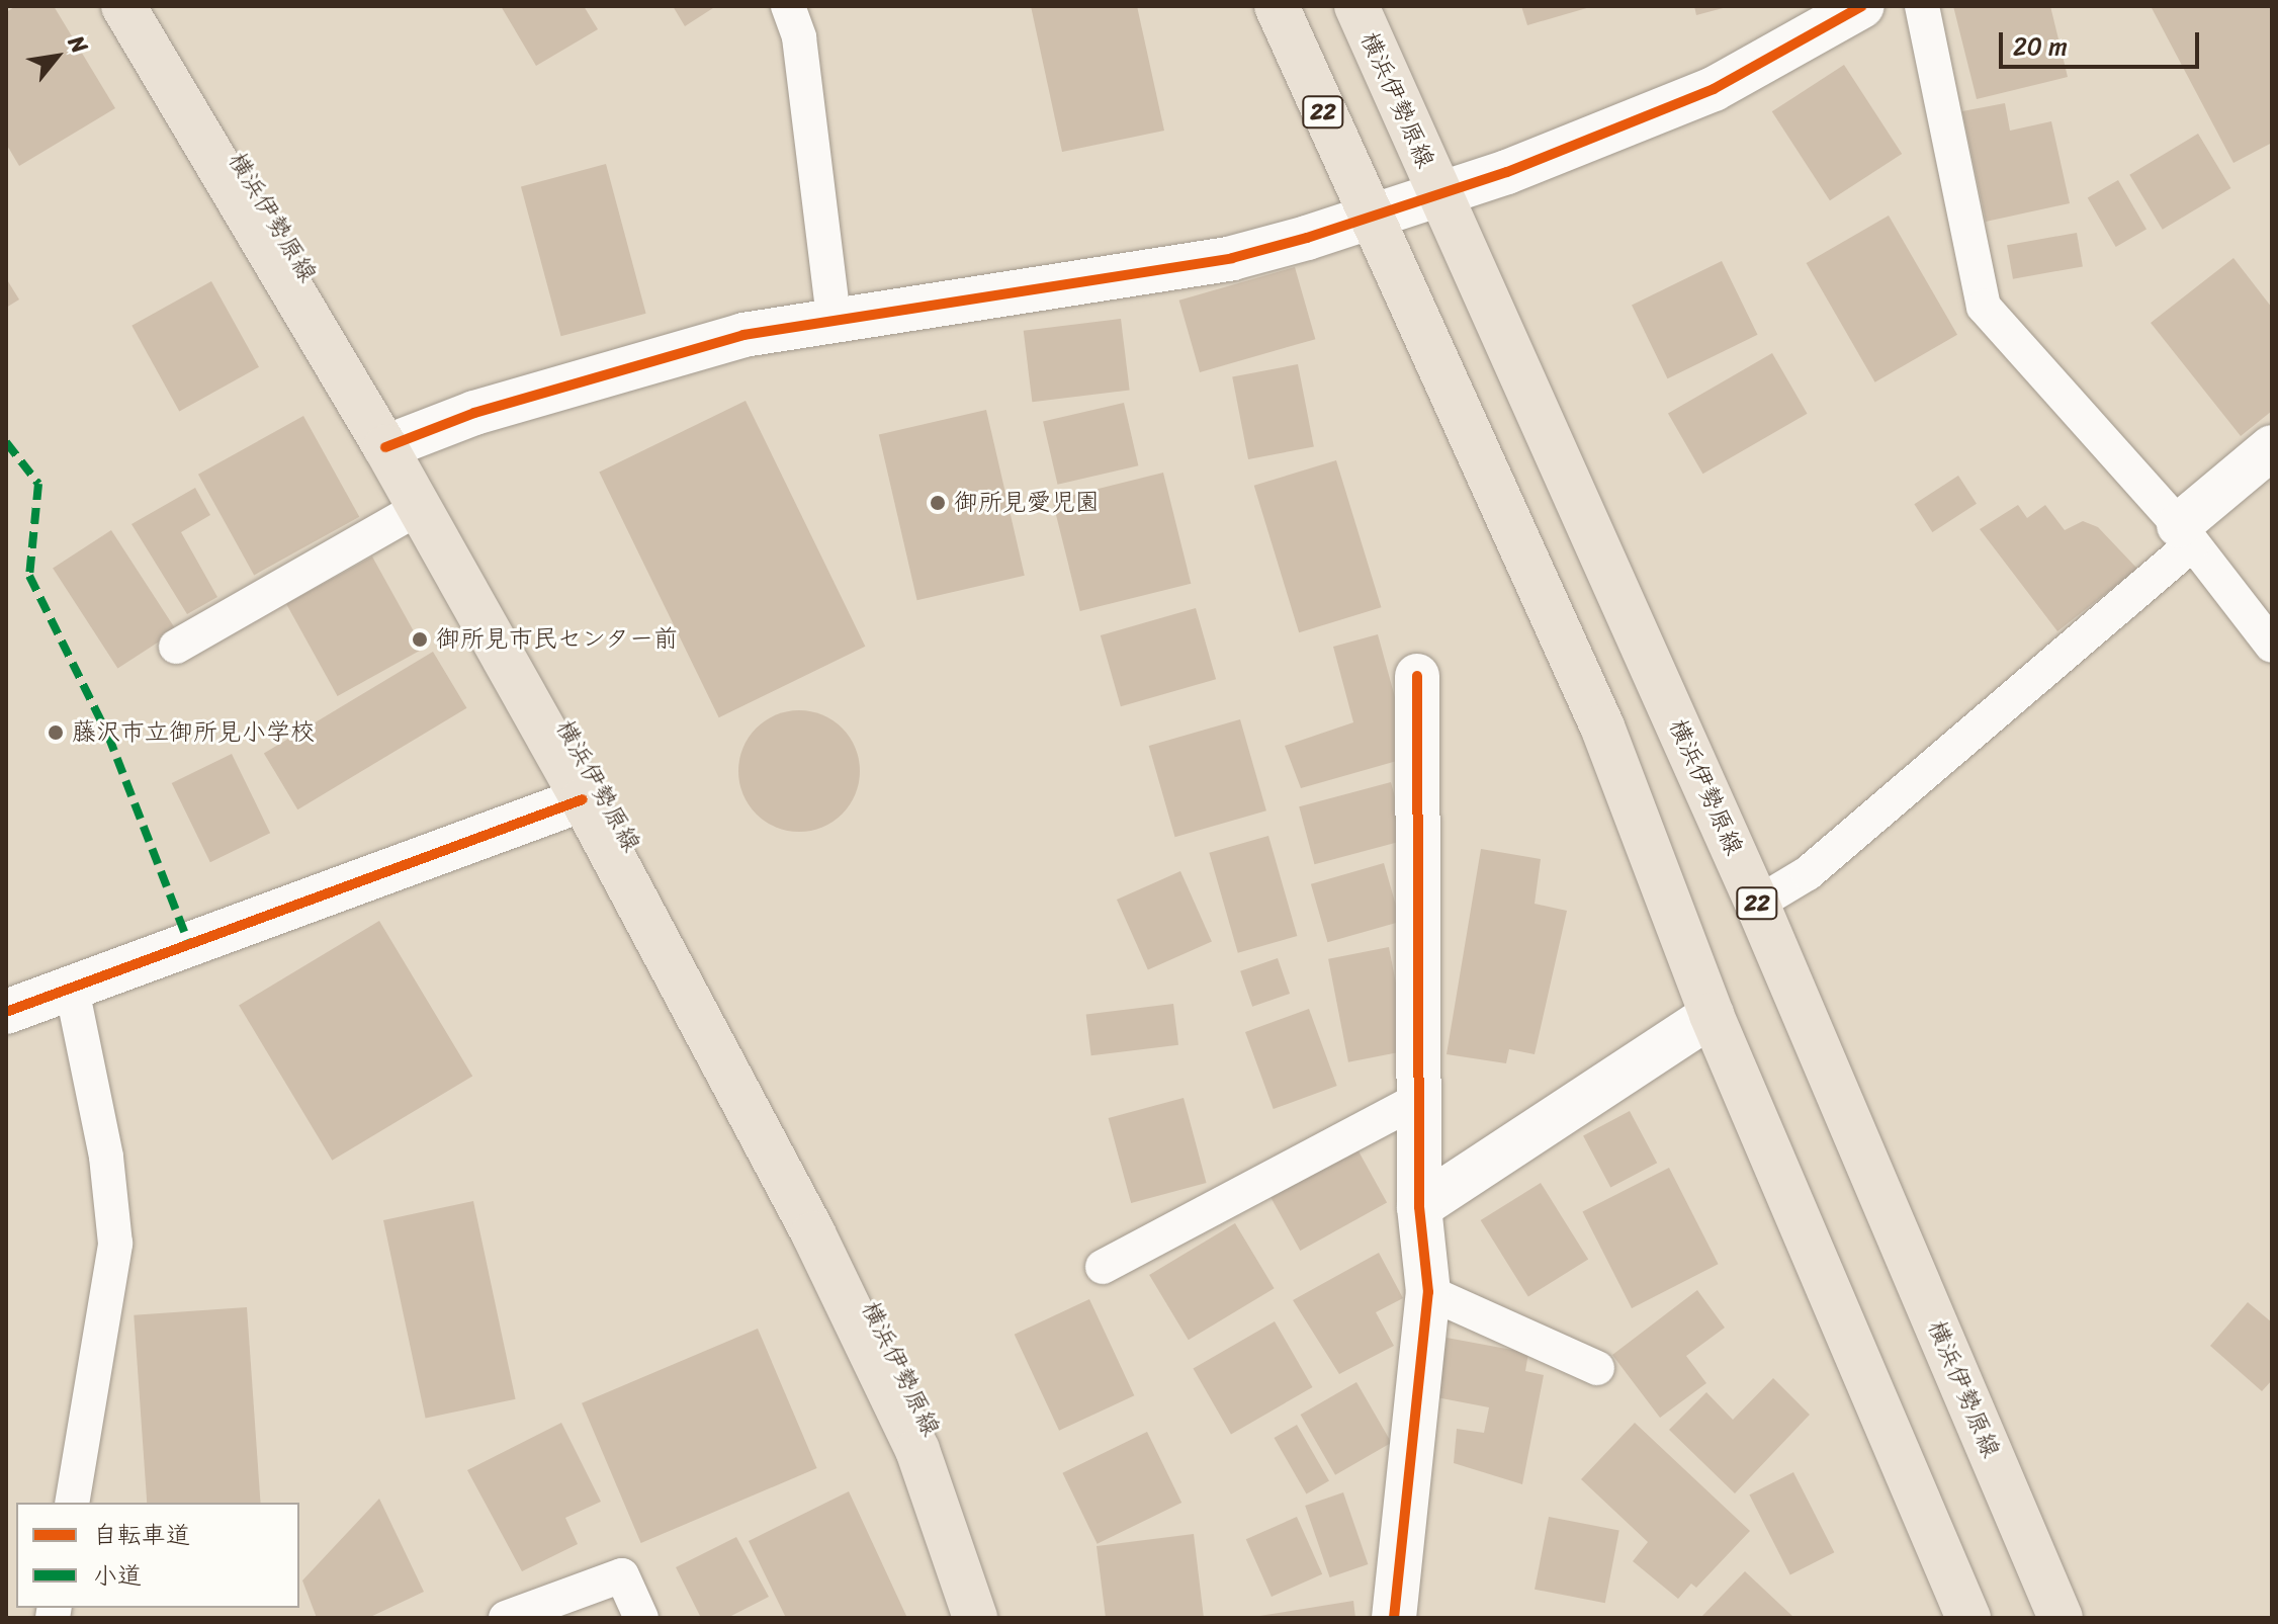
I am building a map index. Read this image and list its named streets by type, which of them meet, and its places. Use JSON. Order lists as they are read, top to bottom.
{
  "streets": {
    "main road": ["横浜伊勢原線", "22"]
  },
  "places": ["御所見愛児園", "御所見市民センター前", "藤沢市立御所見小学校"],
  "legend": ["自転車道", "小道"],
  "scale_bar": "20 m",
  "north": "top right"
}
